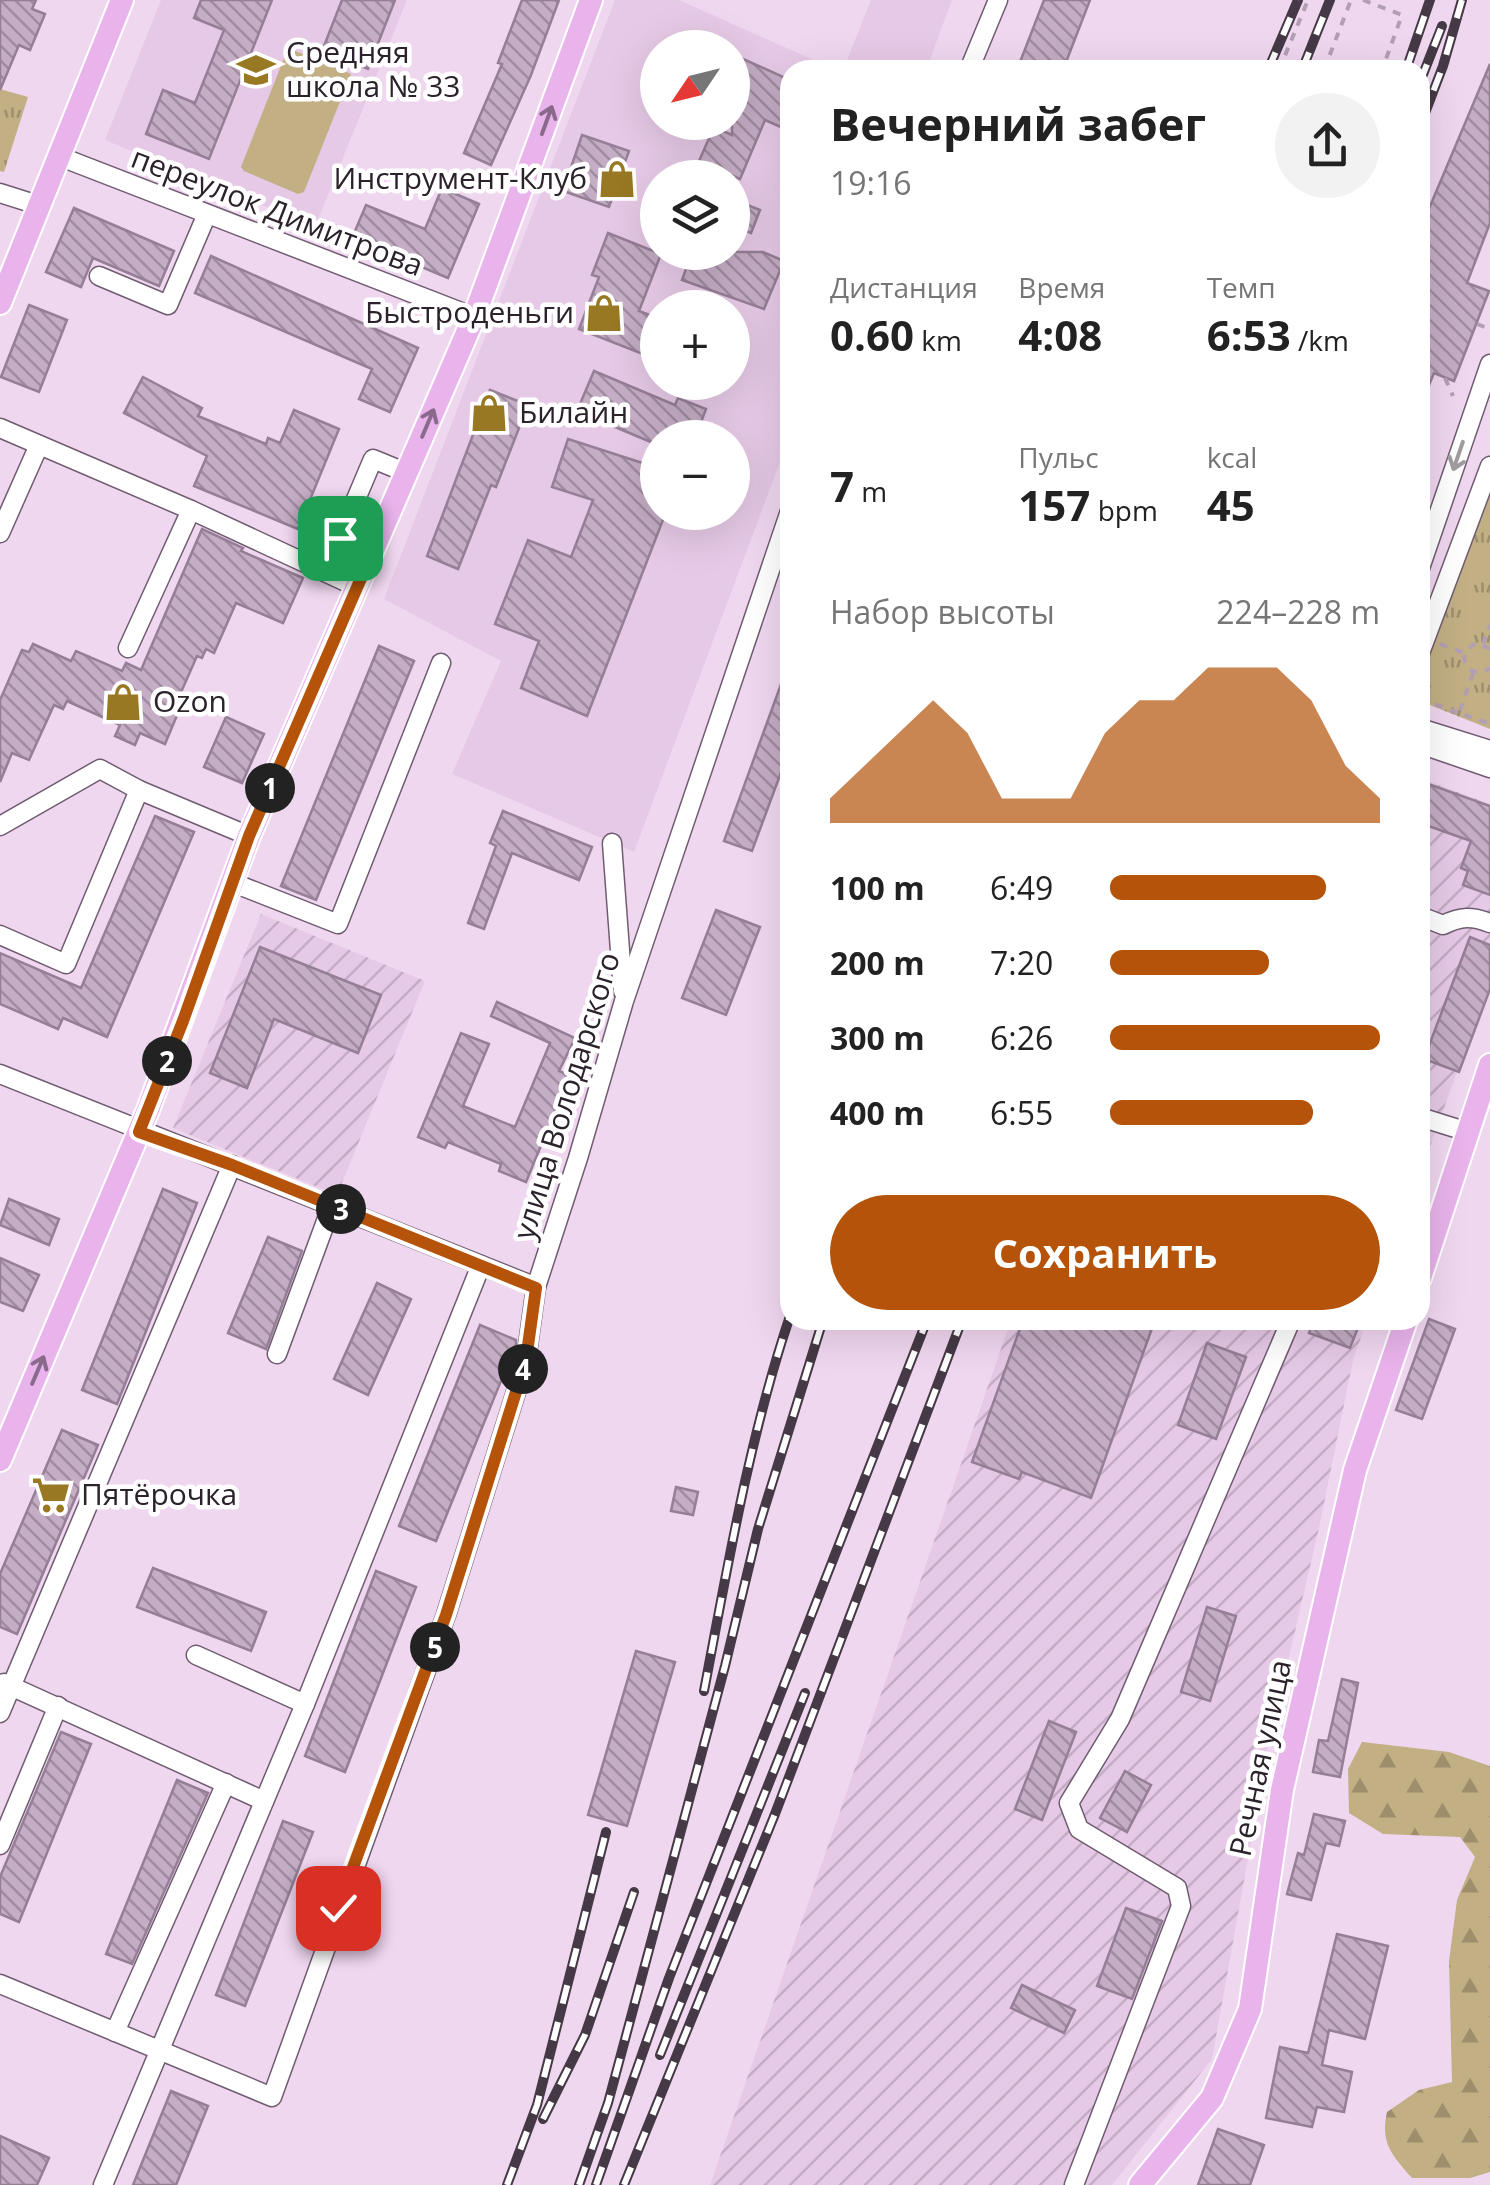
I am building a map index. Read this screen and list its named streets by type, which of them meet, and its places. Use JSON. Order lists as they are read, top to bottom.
{
  "streets": {
    "main road": ["Речная улица"],
    "street": ["переулок Димитрова", "улица Володарского"]
  },
  "places": {
    "school or university": ["Средняя школа № 33"],
    "shop": [
      "Инструмент-Клуб",
      "Быстроденьги",
      "Билайн",
      "Ozon"
    ],
    "supermarket": ["Пятёрочка"]
  },
  "north": "bottom left",
  "page": {
    "map_buttons": ["+", "−"],
    "heading": ["Вечерний забег", "19:16"],
    "stats": [
      ["Дистанция", "0.60 km"],
      ["Время", "4:08"],
      ["Темп", "6:53 /km"],
      ["7 m"],
      ["Пульс", "157 bpm"],
      ["kcal", "45"]
    ],
    "chart": ["Набор высоты", "224–228 m"],
    "pins": [
      "1",
      "2",
      "3",
      "4",
      "5"
    ],
    "list": [
      {
        "name": "100 m",
        "note": "6:49"
      },
      {
        "name": "200 m",
        "note": "7:20"
      },
      {
        "name": "300 m",
        "note": "6:26"
      },
      {
        "name": "400 m",
        "note": "6:55"
      }
    ],
    "buttons": "Сохранить"
  }
}
